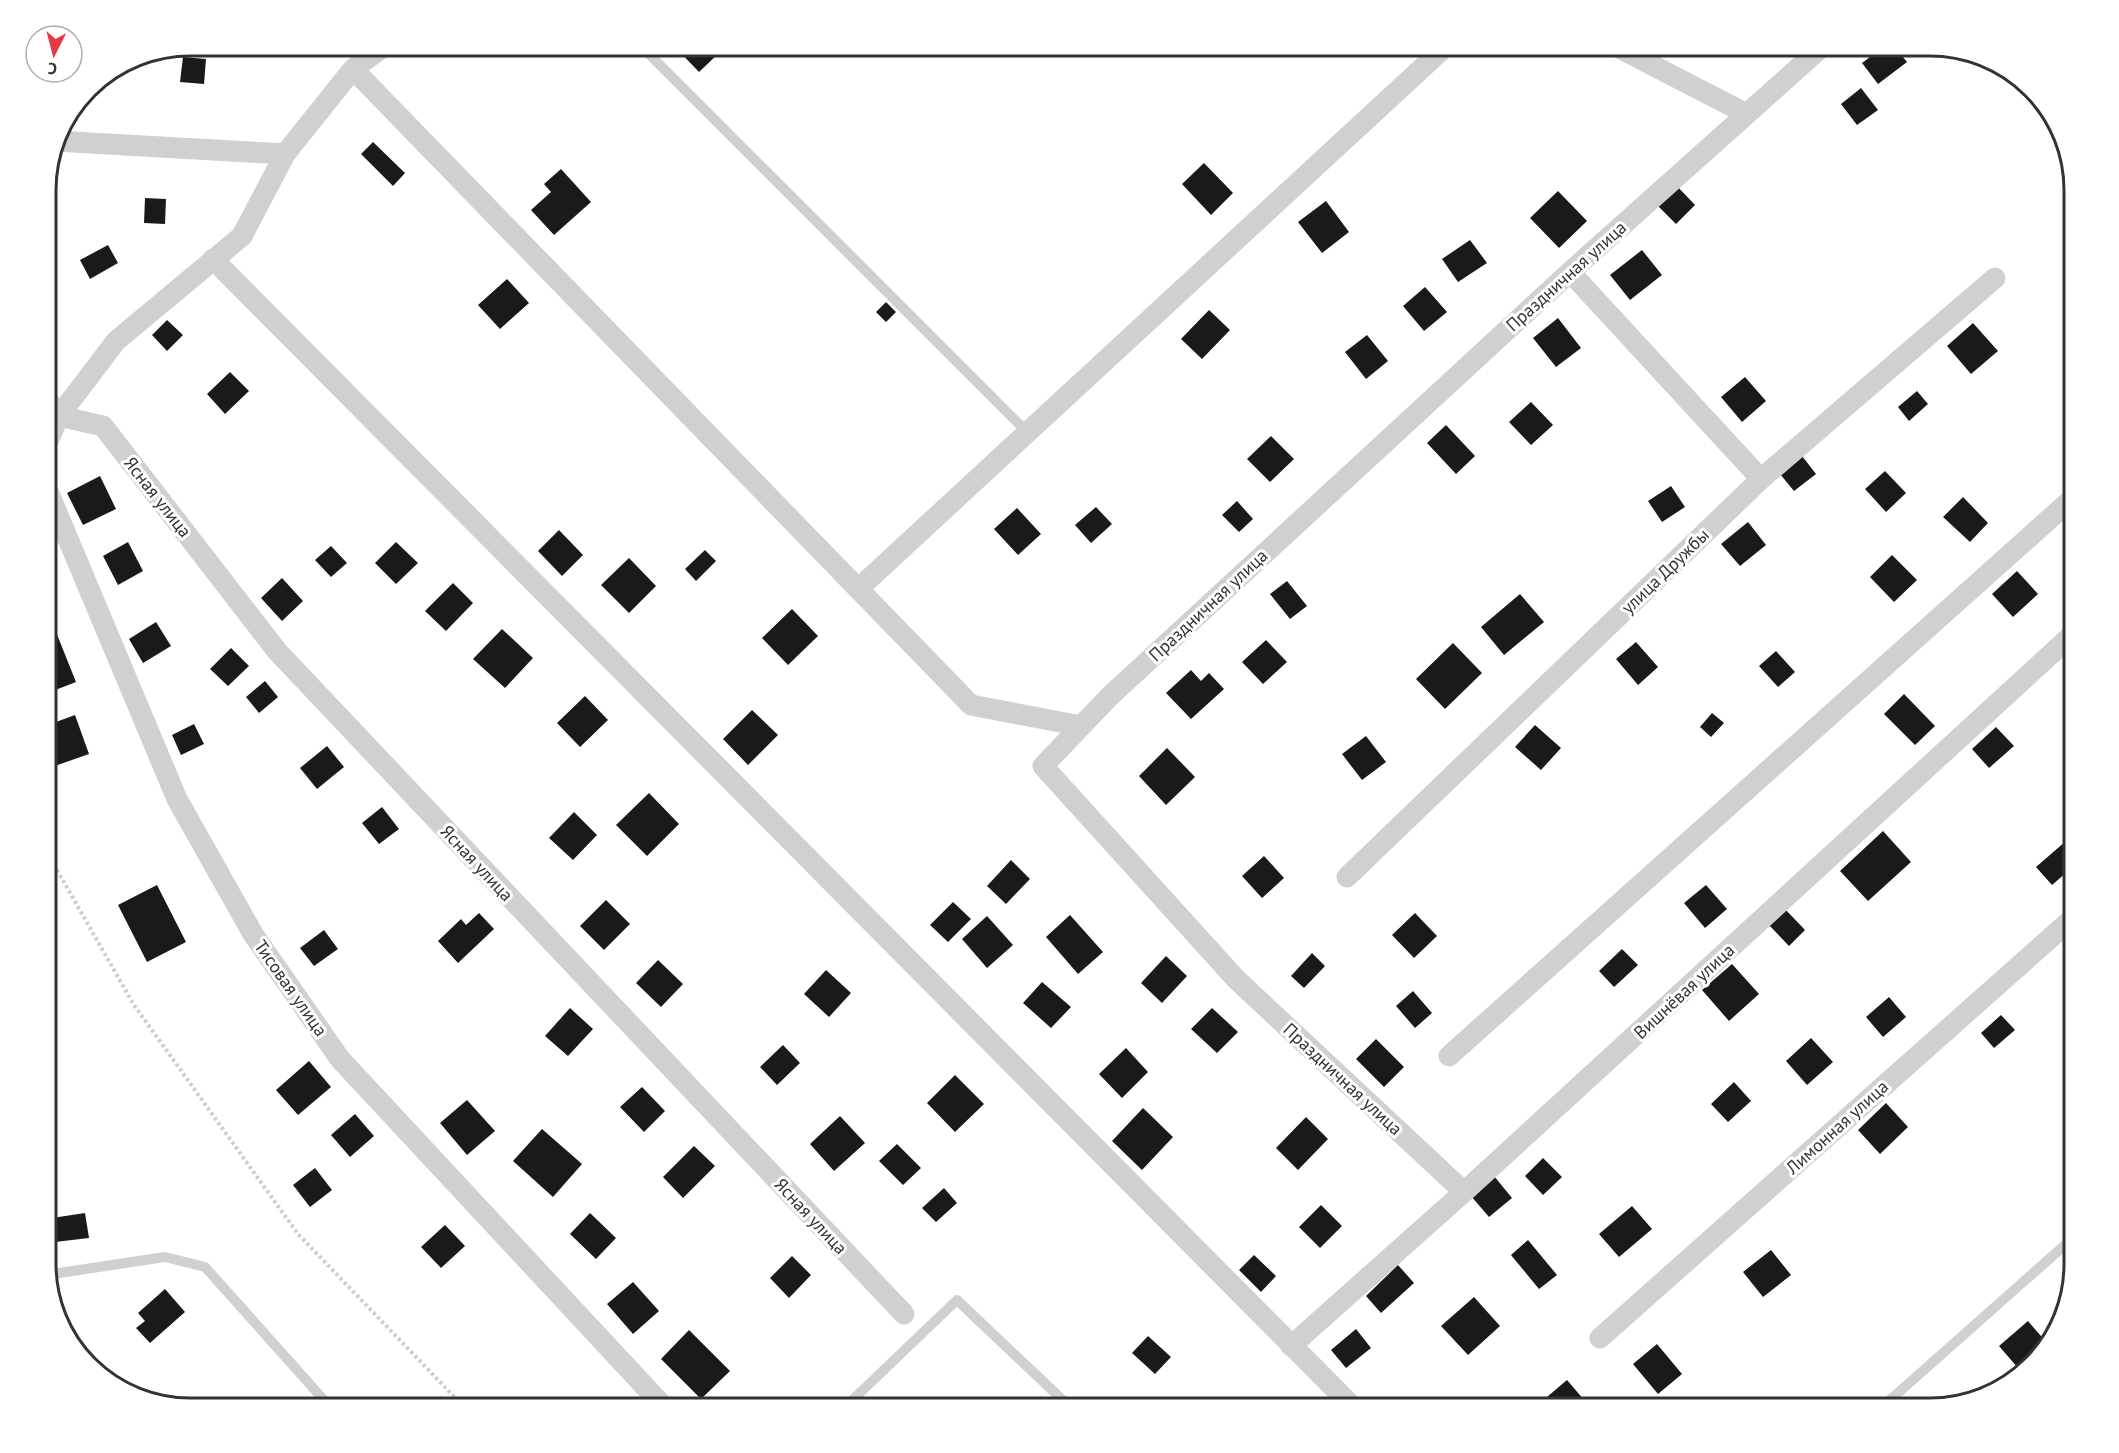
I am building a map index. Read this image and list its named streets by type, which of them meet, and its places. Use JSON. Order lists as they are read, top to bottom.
{
  "streets": {
    "street": [
      "Праздничная улица",
      "Ясная улица",
      "улица Дружбы",
      "Тисовая улица",
      "Вишнёвая улица",
      "Лимонная улица"
    ]
  },
  "crossings": [
    ["Праздничная улица", "Вишнёвая улица"]
  ],
  "north": "bottom"
}
